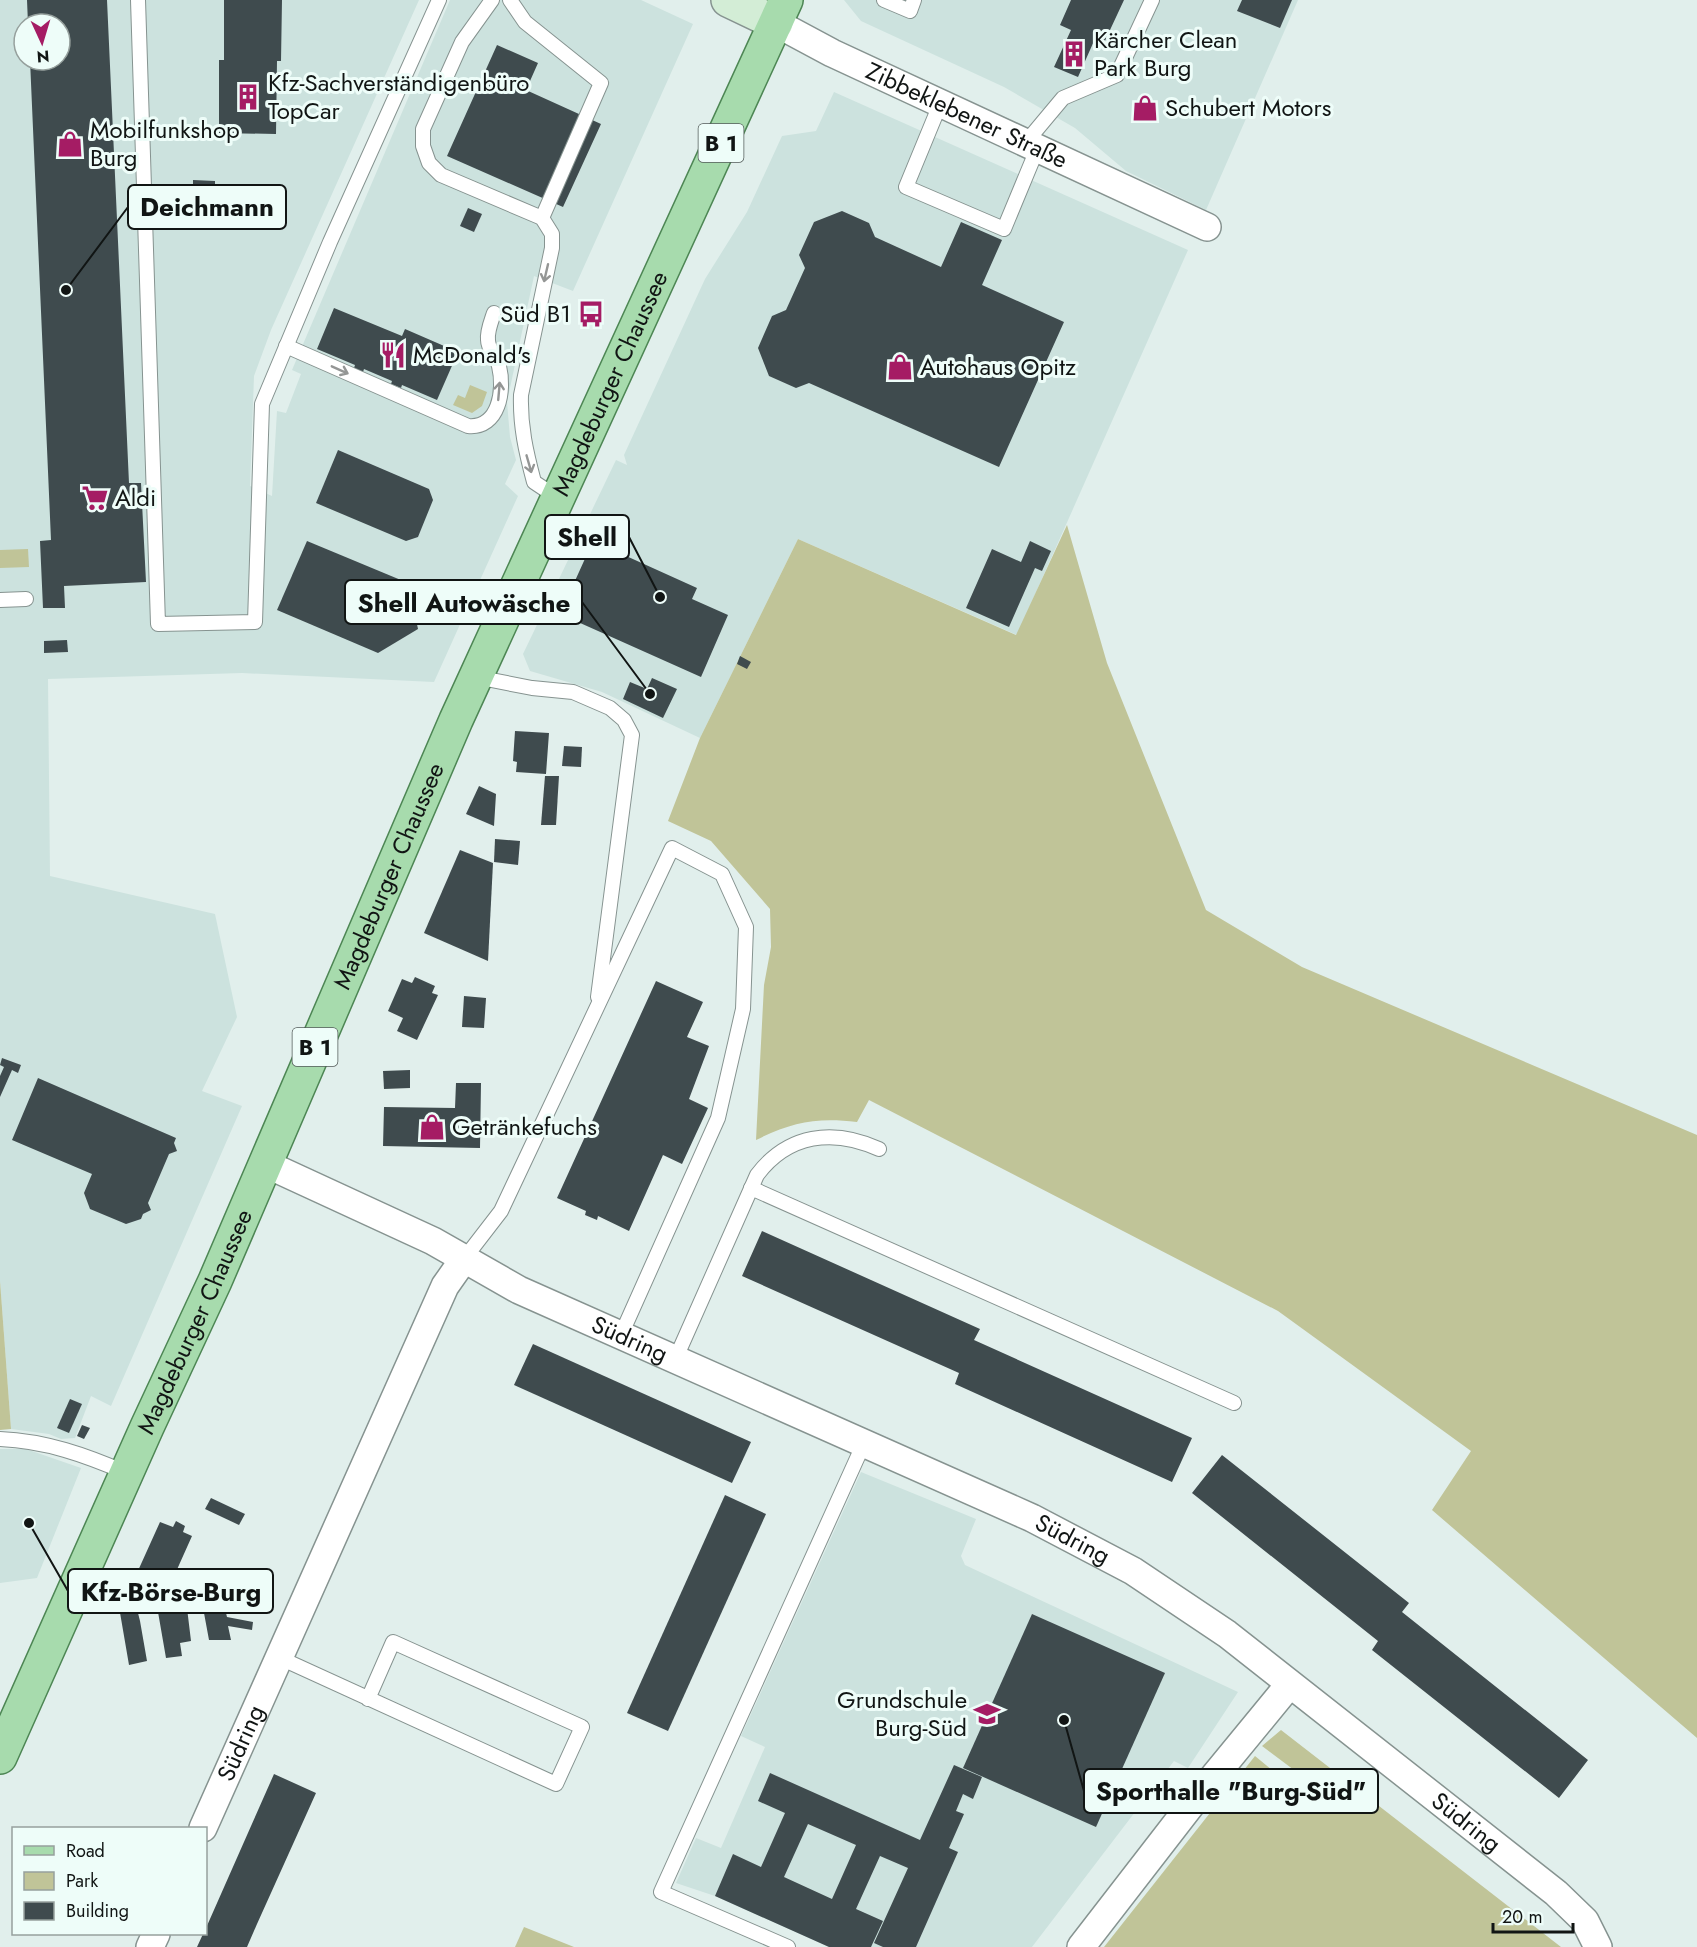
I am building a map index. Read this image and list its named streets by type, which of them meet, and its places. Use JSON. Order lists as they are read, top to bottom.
{
  "streets": {
    "main road": ["B 1", "Magdeburger Chaussee"],
    "street": ["Zibbeklebener Straße", "Südring"]
  },
  "crossings": [
    ["Zibbeklebener Straße", "Magdeburger Chaussee"],
    ["Magdeburger Chaussee", "Südring"]
  ],
  "places": {
    "building": ["Kärcher Clean Park Burg", "Kfz-Sachverständigenbüro TopCar"],
    "shop": [
      "Schubert Motors",
      "Mobilfunkshop Burg",
      "Autohaus Opitz",
      "Getränkefuchs"
    ],
    "other": [
      "Deichmann",
      "Shell",
      "Shell Autowäsche",
      "Kfz-Börse-Burg",
      "Sporthalle \"Burg-Süd\""
    ],
    "bus stop": ["Süd B1"],
    "restaurant": ["McDonald's"],
    "supermarket": ["Aldi"],
    "school or university": ["Grundschule Burg-Süd"]
  },
  "legend": ["Road", "Park", "Building"],
  "scale_bar": "20 m",
  "north": "bottom"
}
